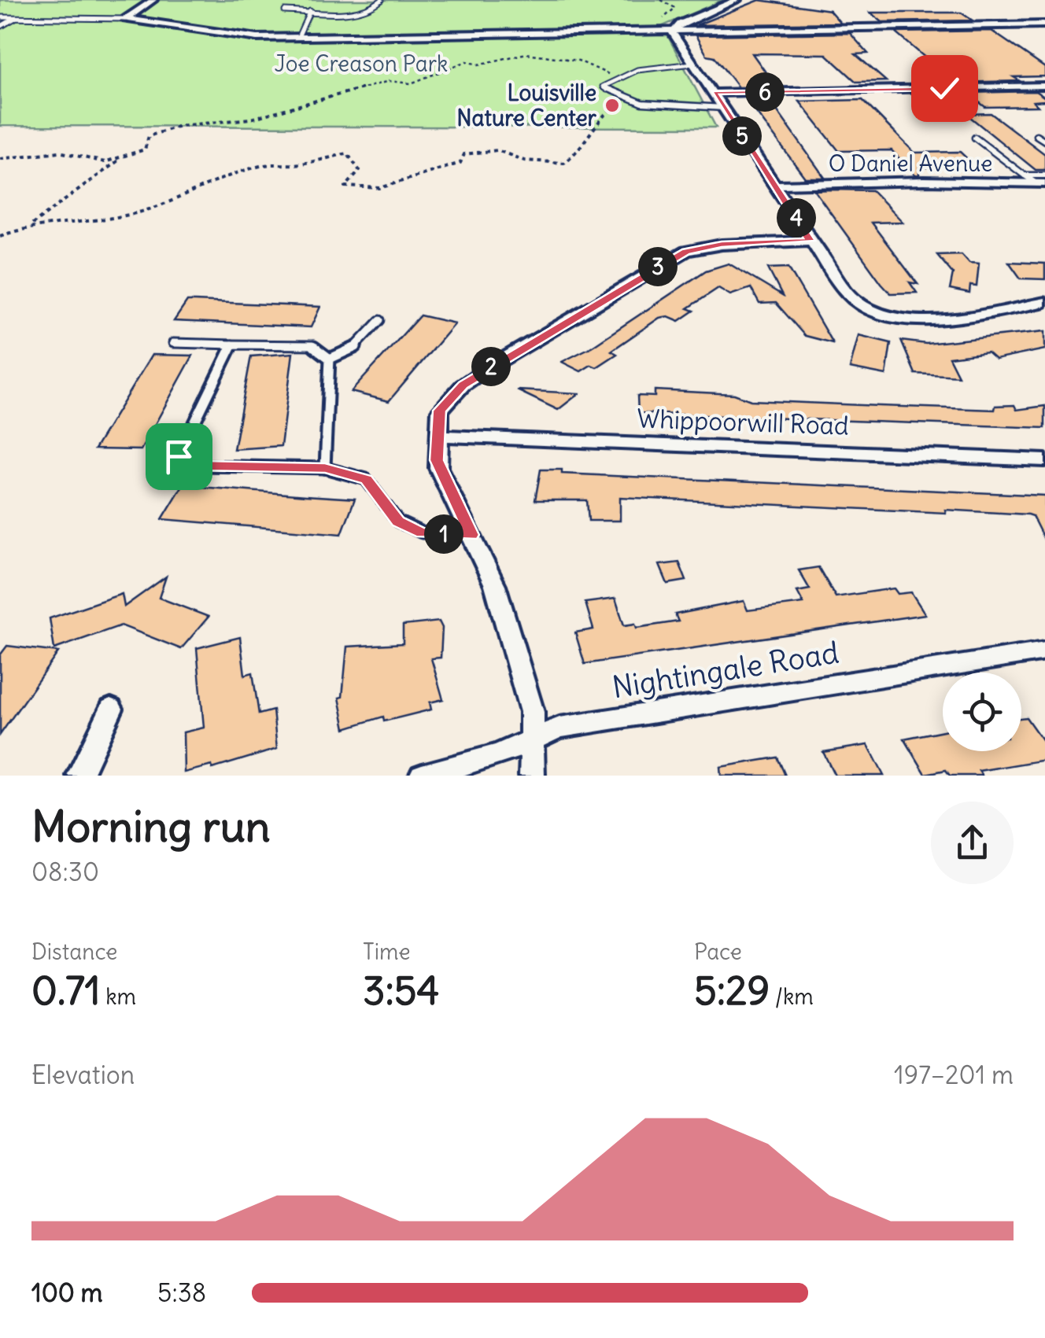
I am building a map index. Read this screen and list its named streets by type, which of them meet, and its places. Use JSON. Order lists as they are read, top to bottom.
{
  "streets": {
    "street": ["O Daniel Avenue", "Whippoorwill Road", "Nightingale Road"]
  },
  "parks": ["Joe Creason Park"],
  "places": ["Louisville Nature Center"],
  "page": {
    "pins": [
      "6",
      "5",
      "4",
      "3",
      "2",
      "1"
    ],
    "heading": ["Morning run", "08:30"],
    "stats": [
      ["Distance", "0.71 km"],
      ["Time", "3:54"],
      ["Pace", "5:29 /km"]
    ],
    "chart": ["Elevation", "197–201 m"],
    "list": [
      {
        "name": "100 m",
        "note": "5:38"
      }
    ]
  }
}
